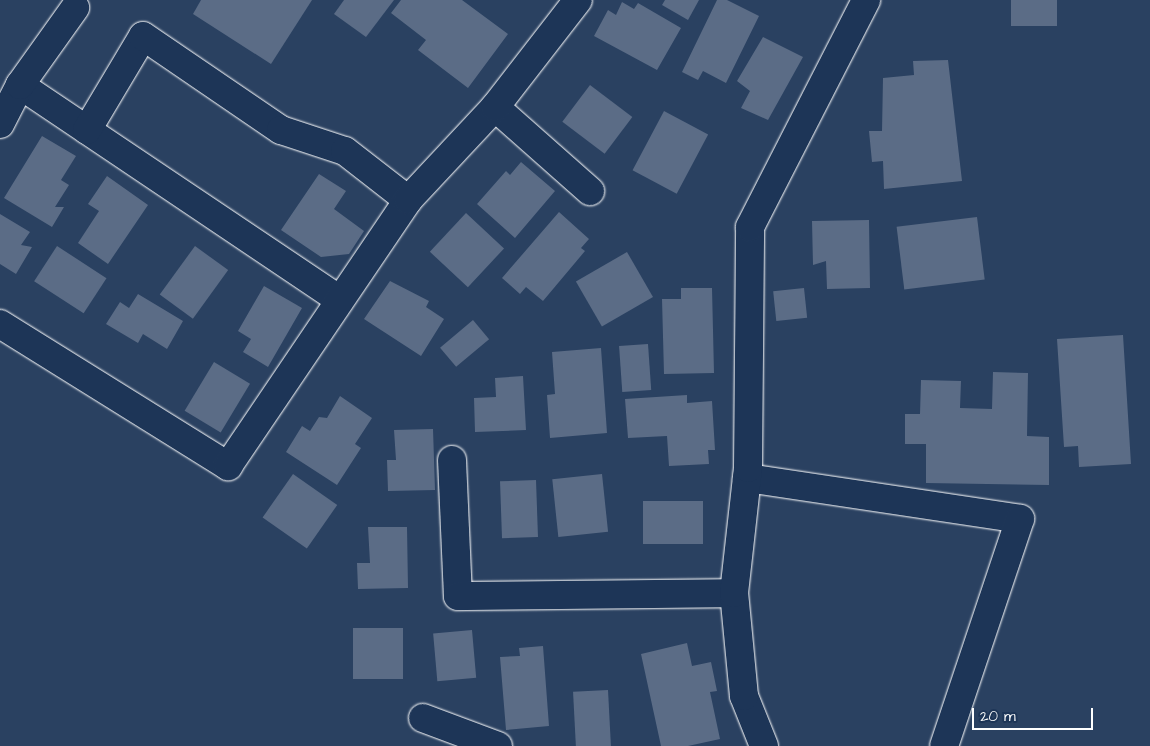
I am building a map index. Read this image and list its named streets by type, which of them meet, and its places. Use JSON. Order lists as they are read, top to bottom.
{
  "scale_bar": "20 m"
}
